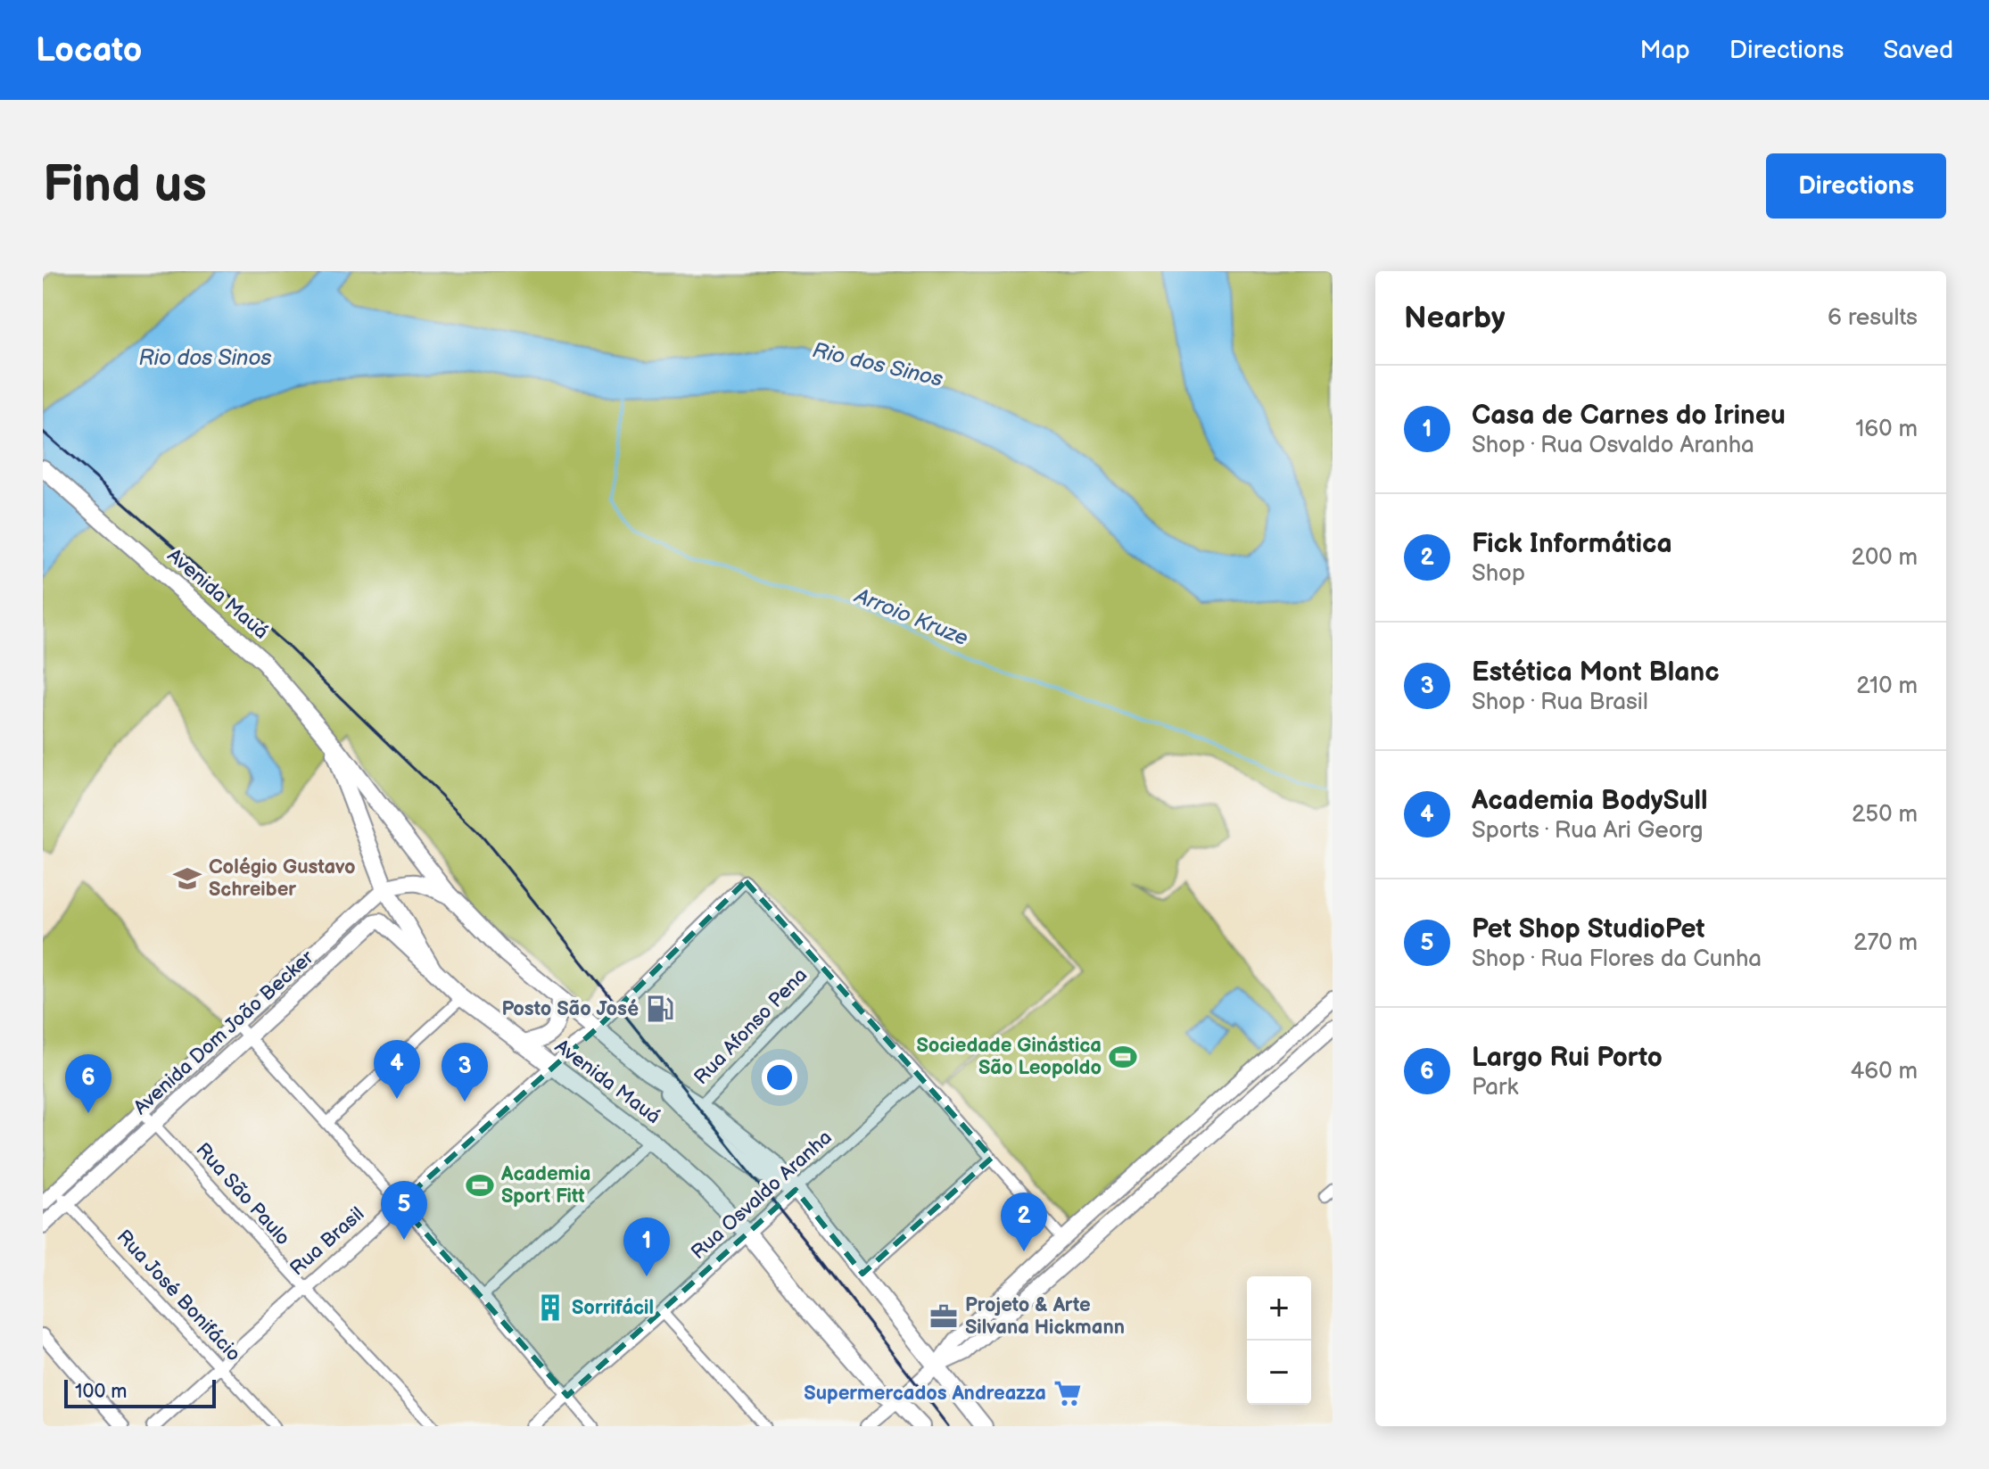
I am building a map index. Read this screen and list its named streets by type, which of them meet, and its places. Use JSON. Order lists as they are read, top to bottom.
{
  "streets": {
    "main road": ["Avenida Mauá", "Avenida Dom João Becker"],
    "street": [
      "Rua Afonso Pena",
      "Rua São Paulo",
      "Rua Osvaldo Aranha",
      "Rua Brasil",
      "Rua José Bonifácio"
    ]
  },
  "crossings": [
    ["Avenida Mauá", "Rua Afonso Pena"],
    ["Avenida Mauá", "Avenida Dom João Becker"],
    ["Avenida Mauá", "Rua Osvaldo Aranha"],
    ["Avenida Mauá", "Rua Brasil"],
    ["Rua Afonso Pena", "Rua Brasil"],
    ["Avenida Dom João Becker", "Rua São Paulo"],
    ["Avenida Dom João Becker", "Rua José Bonifácio"],
    ["Rua São Paulo", "Rua Brasil"],
    ["Rua Brasil", "Rua José Bonifácio"]
  ],
  "water": ["Rio dos Sinos", "Arroio Kruze"],
  "places": {
    "school or university": ["Colégio Gustavo Schreiber"],
    "fuel station": ["Posto São José"],
    "sports": ["Sociedade Ginástica São Leopoldo", "Academia Sport Fitt"],
    "building": ["Sorrifácil"],
    "office": ["Projeto & Arte Silvana Hickmann"],
    "supermarket": ["Supermercados Andreazza"]
  },
  "scale_bar": "100 m",
  "page": {
    "header": "Locato",
    "nav": ["Map", "Directions", "Saved"],
    "buttons": "Directions",
    "title": "Find us",
    "heading": ["Nearby", "6 results"],
    "list": [
      {
        "mark": "1",
        "name": "Casa de Carnes do Irineu",
        "note": "Shop · Rua Osvaldo Aranha",
        "value": "160 m"
      },
      {
        "mark": "2",
        "name": "Fick Informática",
        "note": "Shop",
        "value": "200 m"
      },
      {
        "mark": "3",
        "name": "Estética Mont Blanc",
        "note": "Shop · Rua Brasil",
        "value": "210 m"
      },
      {
        "mark": "4",
        "name": "Academia BodySull",
        "note": "Sports · Rua Ari Georg",
        "value": "250 m"
      },
      {
        "mark": "5",
        "name": "Pet Shop StudioPet",
        "note": "Shop · Rua Flores da Cunha",
        "value": "270 m"
      },
      {
        "mark": "6",
        "name": "Largo Rui Porto",
        "note": "Park",
        "value": "460 m"
      }
    ],
    "pins": [
      "4",
      "3",
      "6",
      "5",
      "2",
      "1"
    ],
    "map_buttons": ["+", "−"],
    "scale": "100 m"
  }
}
